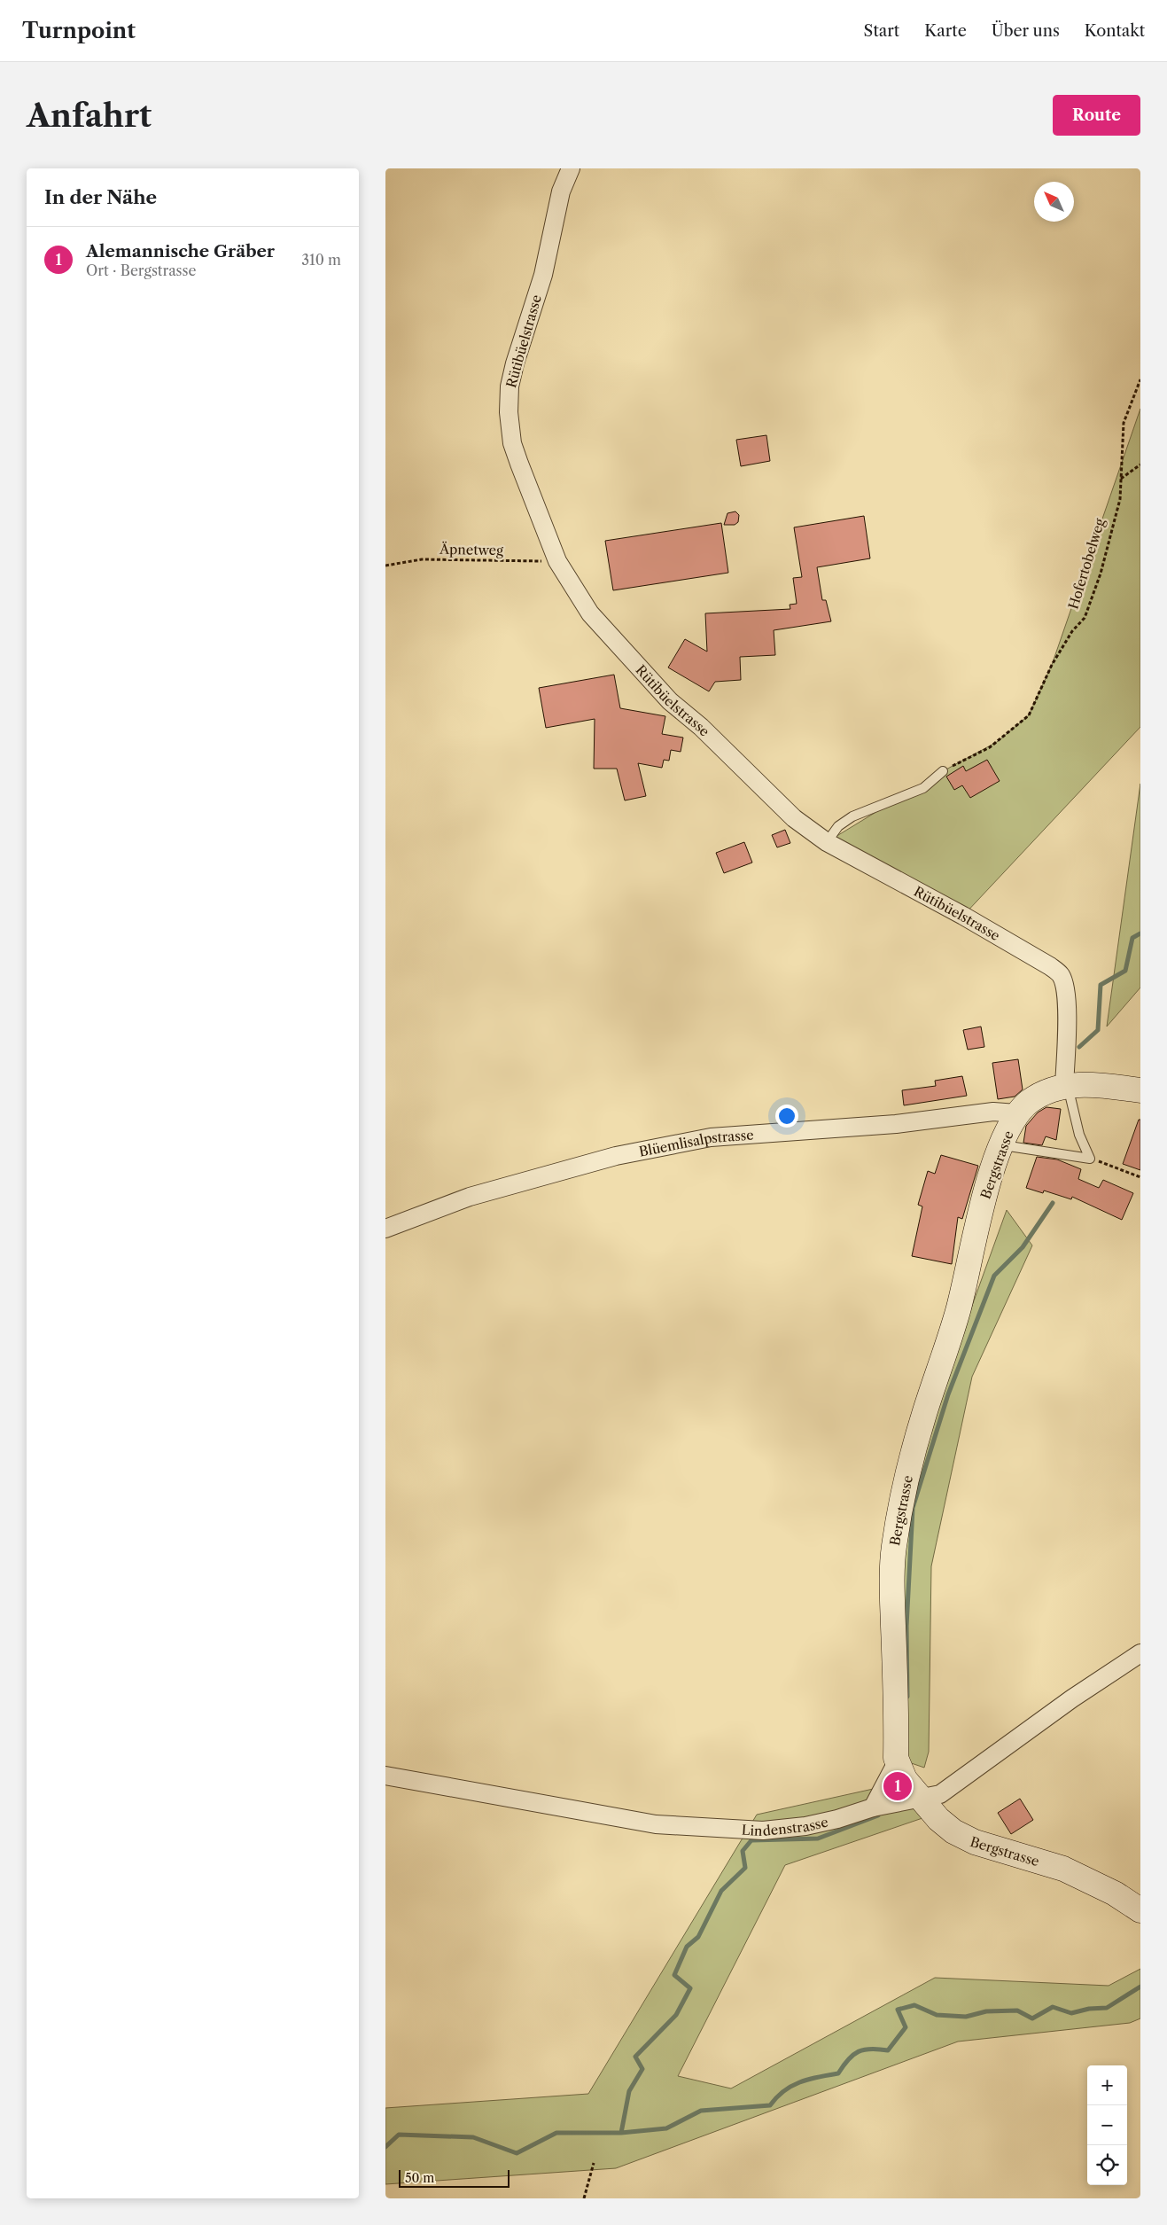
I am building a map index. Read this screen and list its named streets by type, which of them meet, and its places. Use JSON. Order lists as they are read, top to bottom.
{
  "streets": {
    "street": [
      "Rütibüelstrasse",
      "Blüemlisalpstrasse",
      "Bergstrasse",
      "Lindenstrasse"
    ],
    "path": ["Äpnetweg", "Hofertobelweg"]
  },
  "crossings": [
    ["Rütibüelstrasse", "Äpnetweg"],
    ["Rütibüelstrasse", "Bergstrasse"],
    ["Blüemlisalpstrasse", "Bergstrasse"],
    ["Bergstrasse", "Lindenstrasse"]
  ],
  "scale_bar": "50 m",
  "north": "top left",
  "page": {
    "header": "Turnpoint",
    "nav": [
      "Start",
      "Karte",
      "Über uns",
      "Kontakt"
    ],
    "buttons": "Route",
    "title": "Anfahrt",
    "heading": "In der Nähe",
    "list": [
      {
        "mark": "1",
        "name": "Alemannische Gräber",
        "note": "Ort · Bergstrasse",
        "value": "310 m"
      }
    ],
    "pins": "1",
    "map_buttons": ["+", "−"],
    "scale": "50 m"
  }
}
